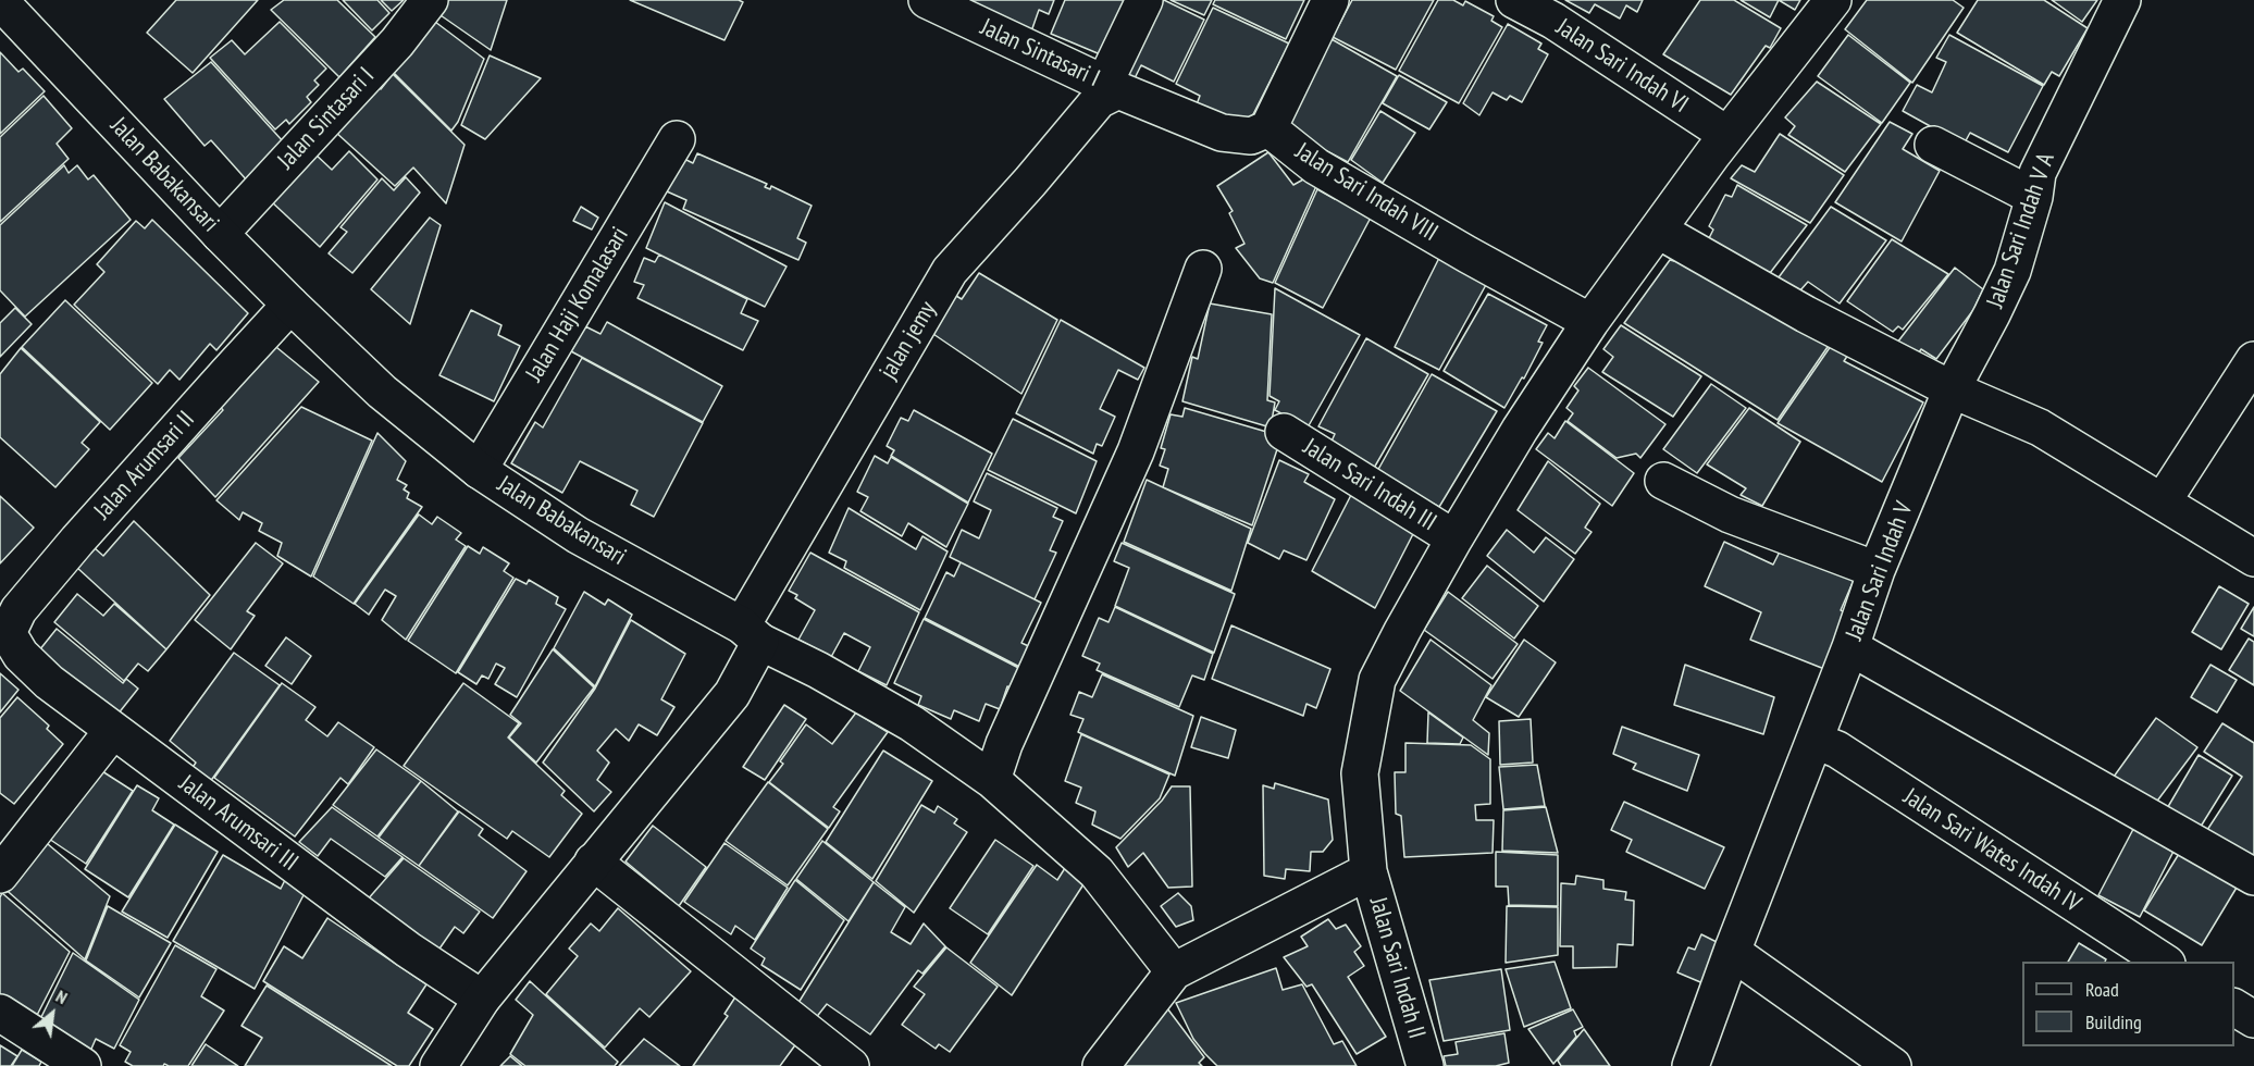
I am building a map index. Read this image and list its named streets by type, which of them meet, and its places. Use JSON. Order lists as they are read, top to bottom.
{
  "streets": {
    "street": [
      "Jalan Sintasari I",
      "Jalan Sari Indah VI",
      "Jalan Babakansari",
      "Jalan Sari Indah VIII",
      "Jalan Sari Indah V A",
      "Jalan Haji Komalasari",
      "jalan jemy",
      "Jalan Arumsari II",
      "Jalan Sari Indah III",
      "Jalan Sari Indah V",
      "Jalan Arumsari III",
      "Jalan Sari Wates Indah IV",
      "Jalan Sari Indah II"
    ]
  },
  "crossings": [
    ["Jalan Sintasari I", "Jalan Babakansari"],
    ["Jalan Sintasari I", "Jalan Sari Indah VIII"],
    ["Jalan Sintasari I", "jalan jemy"],
    ["Jalan Sari Indah VI", "Jalan Sari Indah II"],
    ["Jalan Babakansari", "Jalan Haji Komalasari"],
    ["Jalan Babakansari", "jalan jemy"],
    ["Jalan Babakansari", "Jalan Arumsari II"],
    ["Jalan Sari Indah VIII", "Jalan Sari Indah II"],
    ["Jalan Sari Indah V A", "Jalan Sari Indah V"],
    ["Jalan Arumsari II", "Jalan Arumsari III"],
    ["Jalan Sari Indah III", "Jalan Sari Indah II"],
    ["Jalan Sari Indah V", "Jalan Sari Wates Indah IV"]
  ],
  "legend": ["Road", "Building"],
  "north": "top right"
}
